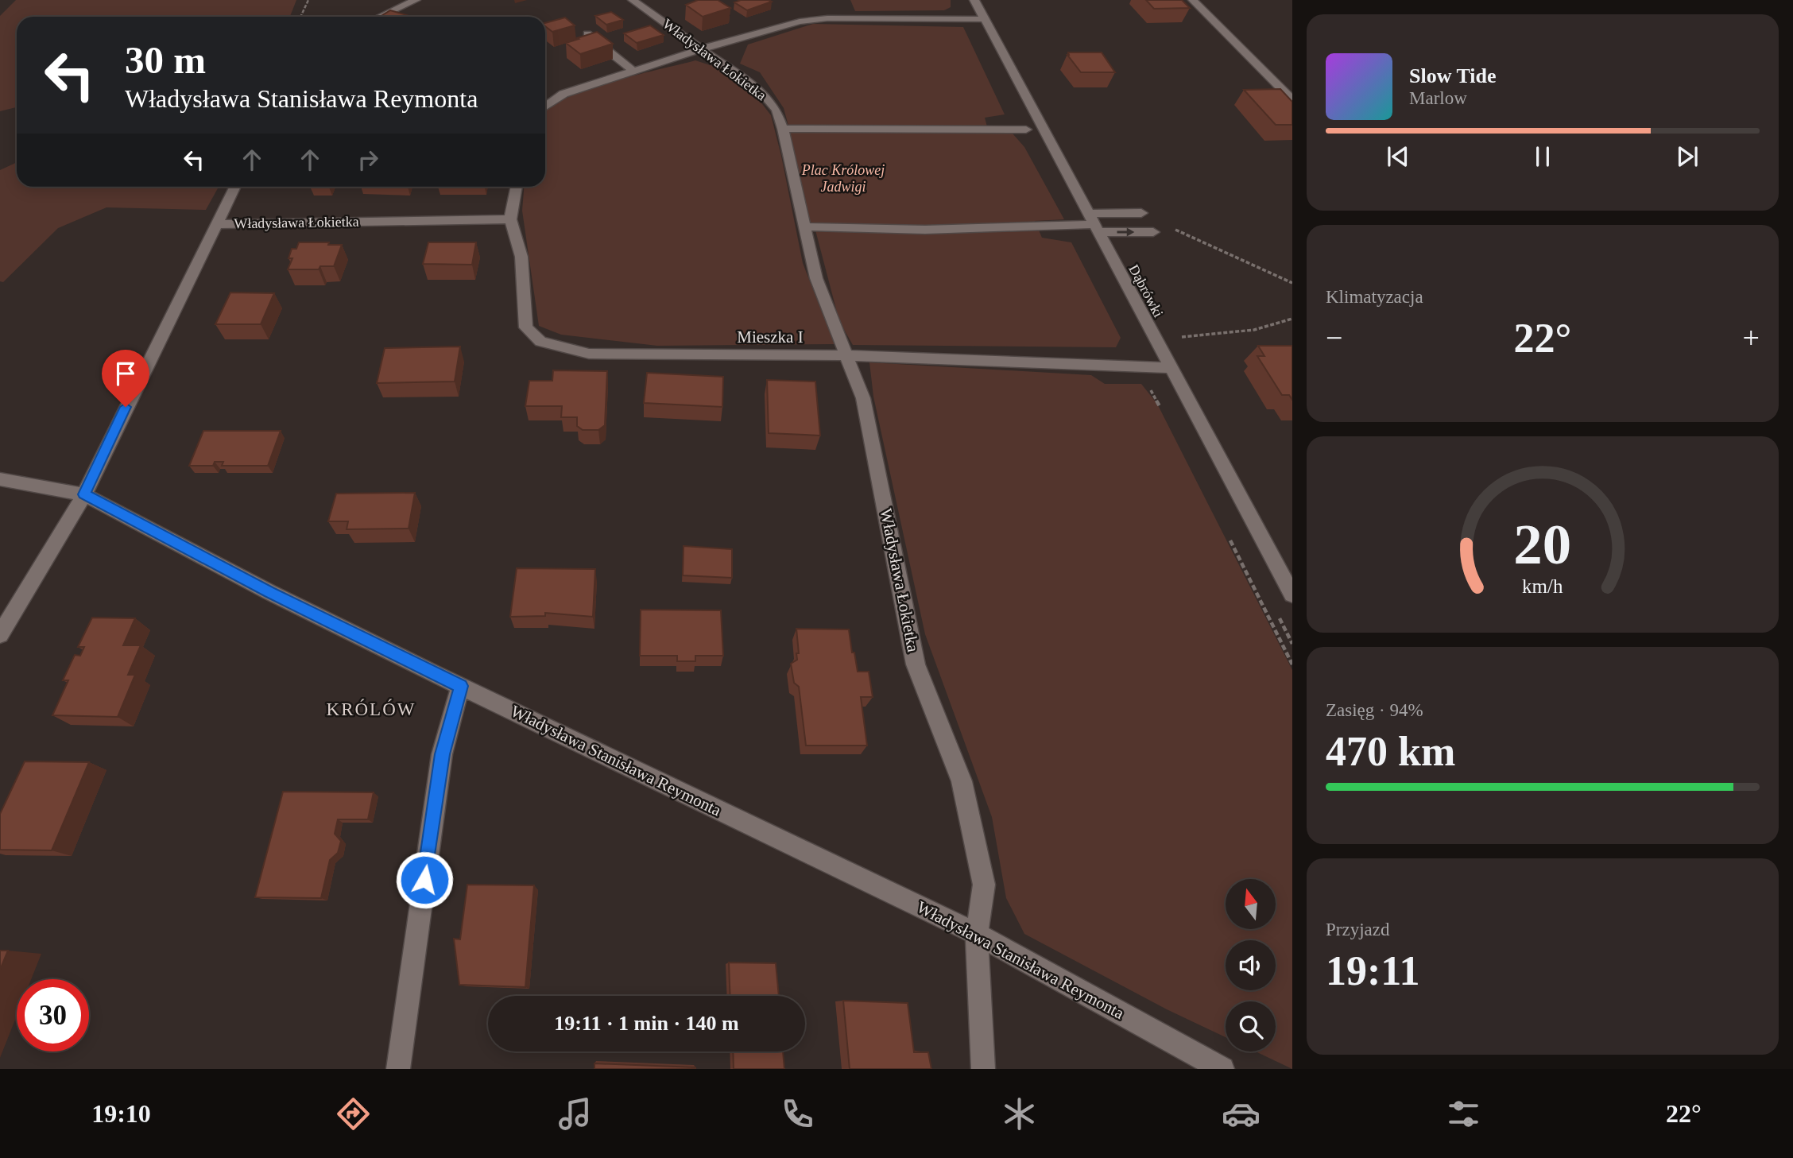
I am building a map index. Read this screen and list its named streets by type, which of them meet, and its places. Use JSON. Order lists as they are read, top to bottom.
{
  "streets": {
    "street": [
      "Władysława Łokietka",
      "Dąbrówki",
      "Mieszka I",
      "Władysława Stanisława Reymonta"
    ]
  },
  "crossings": [
    ["Władysława Łokietka", "Mieszka I"],
    ["Władysława Łokietka", "Władysława Stanisława Reymonta"],
    ["Dąbrówki", "Mieszka I"]
  ],
  "districts": ["KRÓLÓW"],
  "parks": ["Plac Królowej Jadwigi"],
  "north": "top",
  "page": {
    "turn": ["30 m", "Władysława Stanisława Reymonta"],
    "song": ["Slow Tide", "Marlow"],
    "tile": [
      "Klimatyzacja",
      ["Zasięg · 94%", "470 km"],
      ["Przyjazd", "19:11"]
    ],
    "heat": ["−", "22°", "+"],
    "limit": "30",
    "trip": "19:11 · 1 min · 140 m",
    "tabs": ["19:10", "22°"],
    "gauge": ["20", "km/h"]
  }
}
